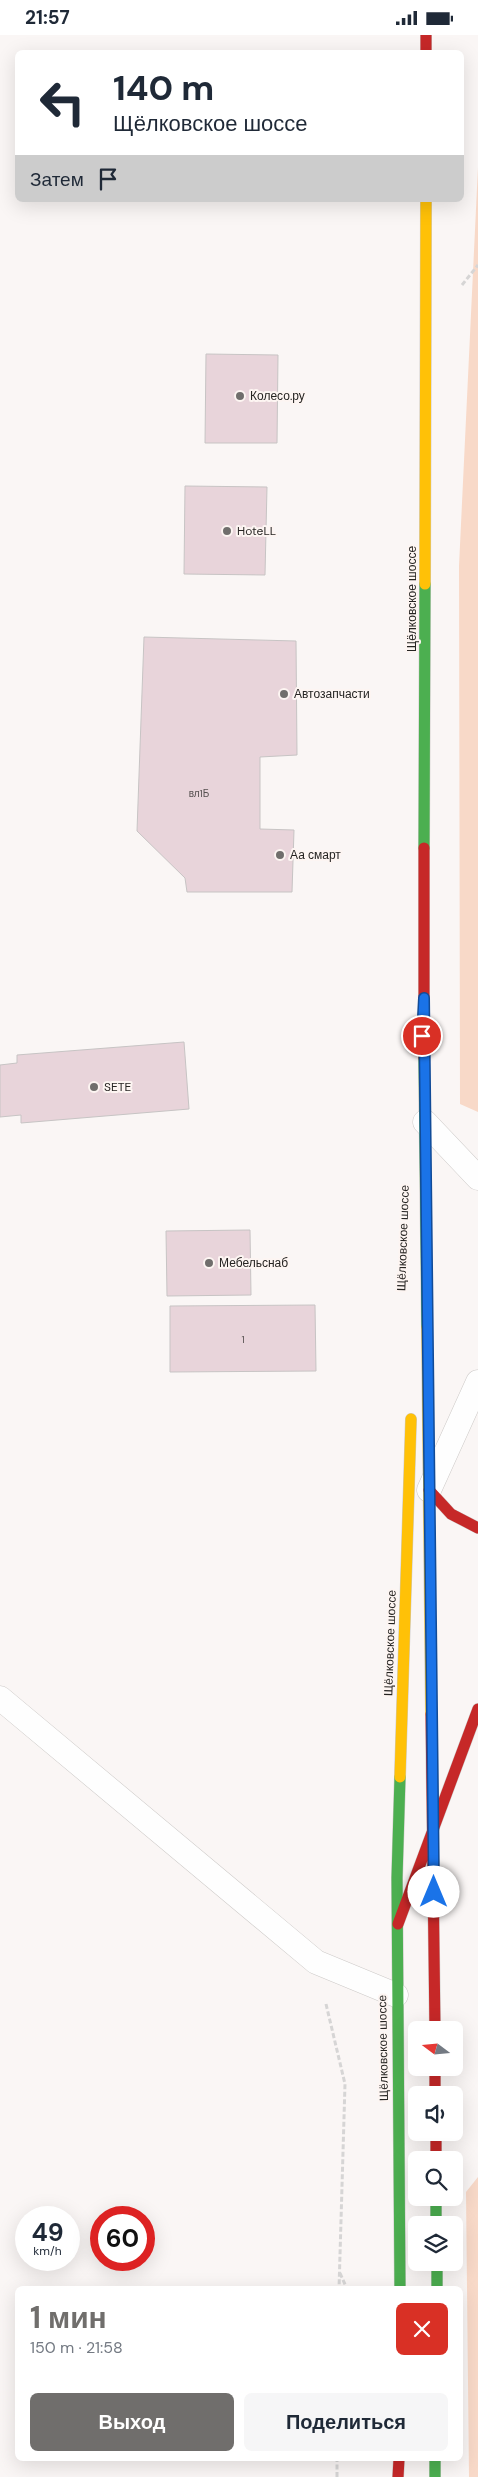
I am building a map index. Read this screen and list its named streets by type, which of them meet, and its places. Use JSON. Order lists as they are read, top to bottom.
{
  "streets": {
    "main road": ["Щёлковское шоссе"]
  },
  "places": [
    "Колесо.ру",
    "HoteLL",
    "Автозапчасти",
    "Аа смарт",
    "SETE",
    "Мебельснаб"
  ],
  "house_numbers": ["вл1Б", "1"],
  "north": "left",
  "page": {
    "status": "21:57",
    "turn": ["140 m", "Щёлковское шоссе"],
    "then": "Затем",
    "speed": "49 km/h",
    "limit": "60",
    "heading": ["1 мин", "150 m · 21:58"],
    "buttons": ["Выход", "Поделиться"]
  }
}
